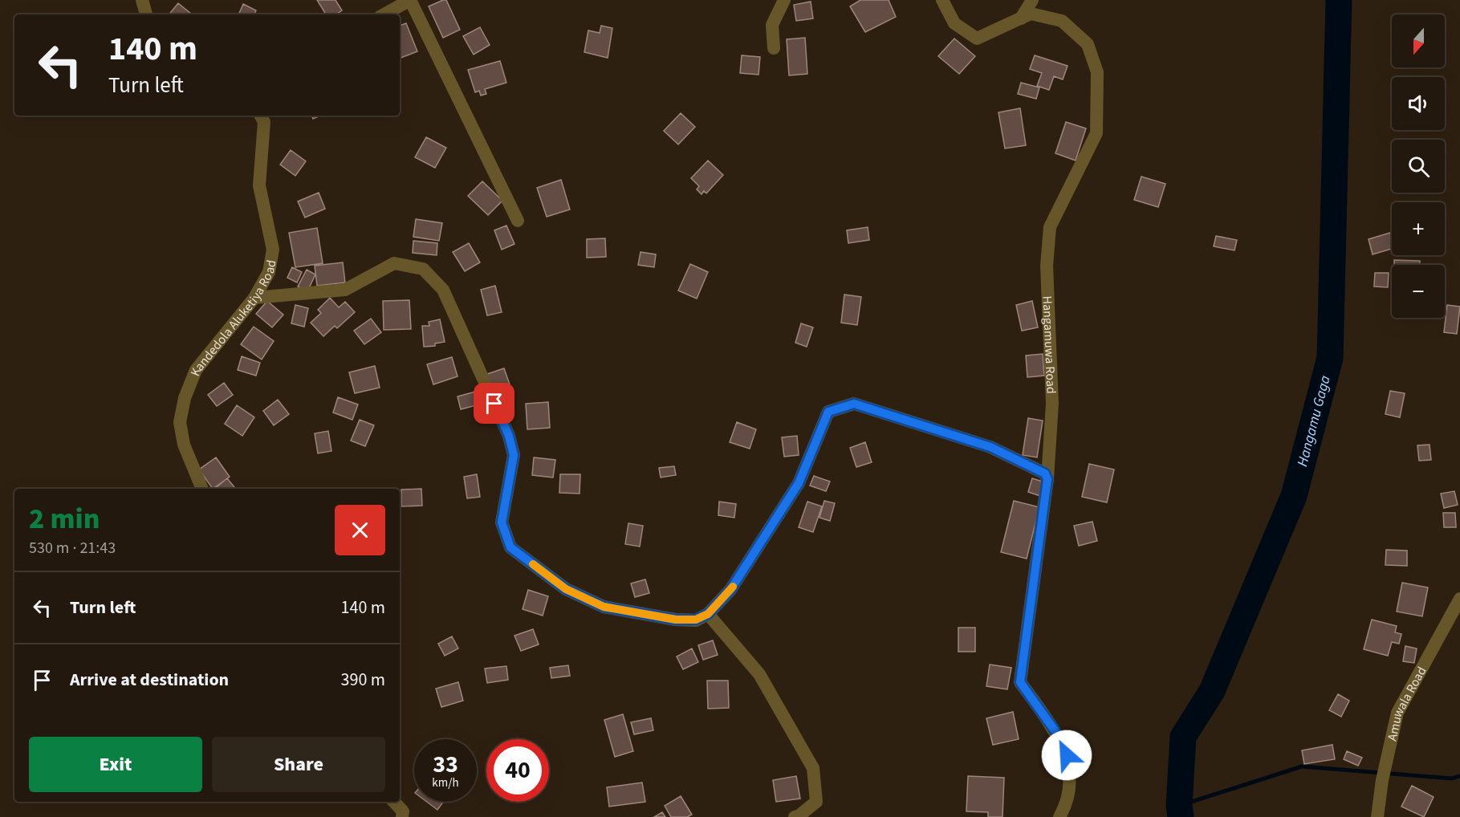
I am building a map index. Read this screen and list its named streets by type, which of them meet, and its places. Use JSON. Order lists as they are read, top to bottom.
{
  "streets": {
    "street": ["Kandedola Aluketiya Road", "Hangamuwa Road", "Amuwala Road"]
  },
  "water": ["Hangamu Gaga"],
  "north": "bottom",
  "page": {
    "map_buttons": ["+", "−"],
    "turn": ["140 m", "Turn left"],
    "heading": ["2 min", "530 m · 21:43"],
    "list": [
      {
        "name": "Turn left",
        "value": "140 m"
      },
      {
        "name": "Arrive at destination",
        "value": "390 m"
      }
    ],
    "buttons": ["Exit", "Share"],
    "speed": "33 km/h",
    "limit": "40"
  }
}
